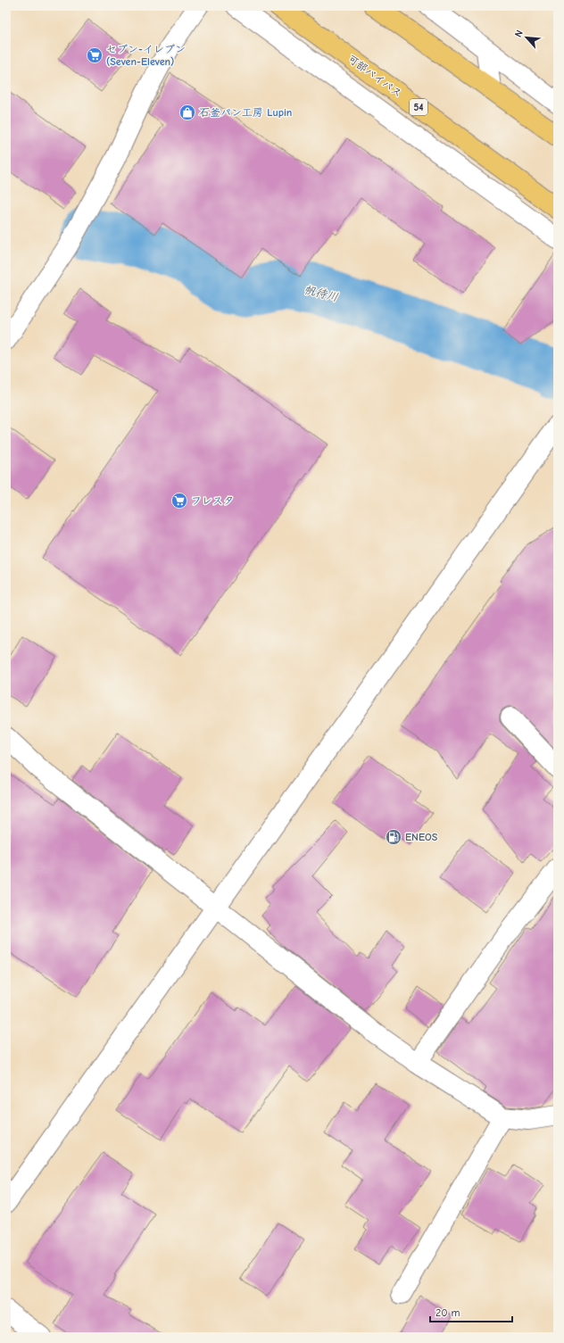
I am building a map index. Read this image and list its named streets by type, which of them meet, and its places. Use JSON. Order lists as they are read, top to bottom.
{
  "streets": {
    "highway": ["可部バイパス", "54"]
  },
  "water": ["帆待川"],
  "places": {
    "supermarket": ["セブン-イレブン (Seven-Eleven)", "フレスタ"],
    "shop": ["石釜パン工房 Lupin"],
    "fuel station": ["ENEOS"]
  },
  "scale_bar": "20 m",
  "north": "top left"
}
